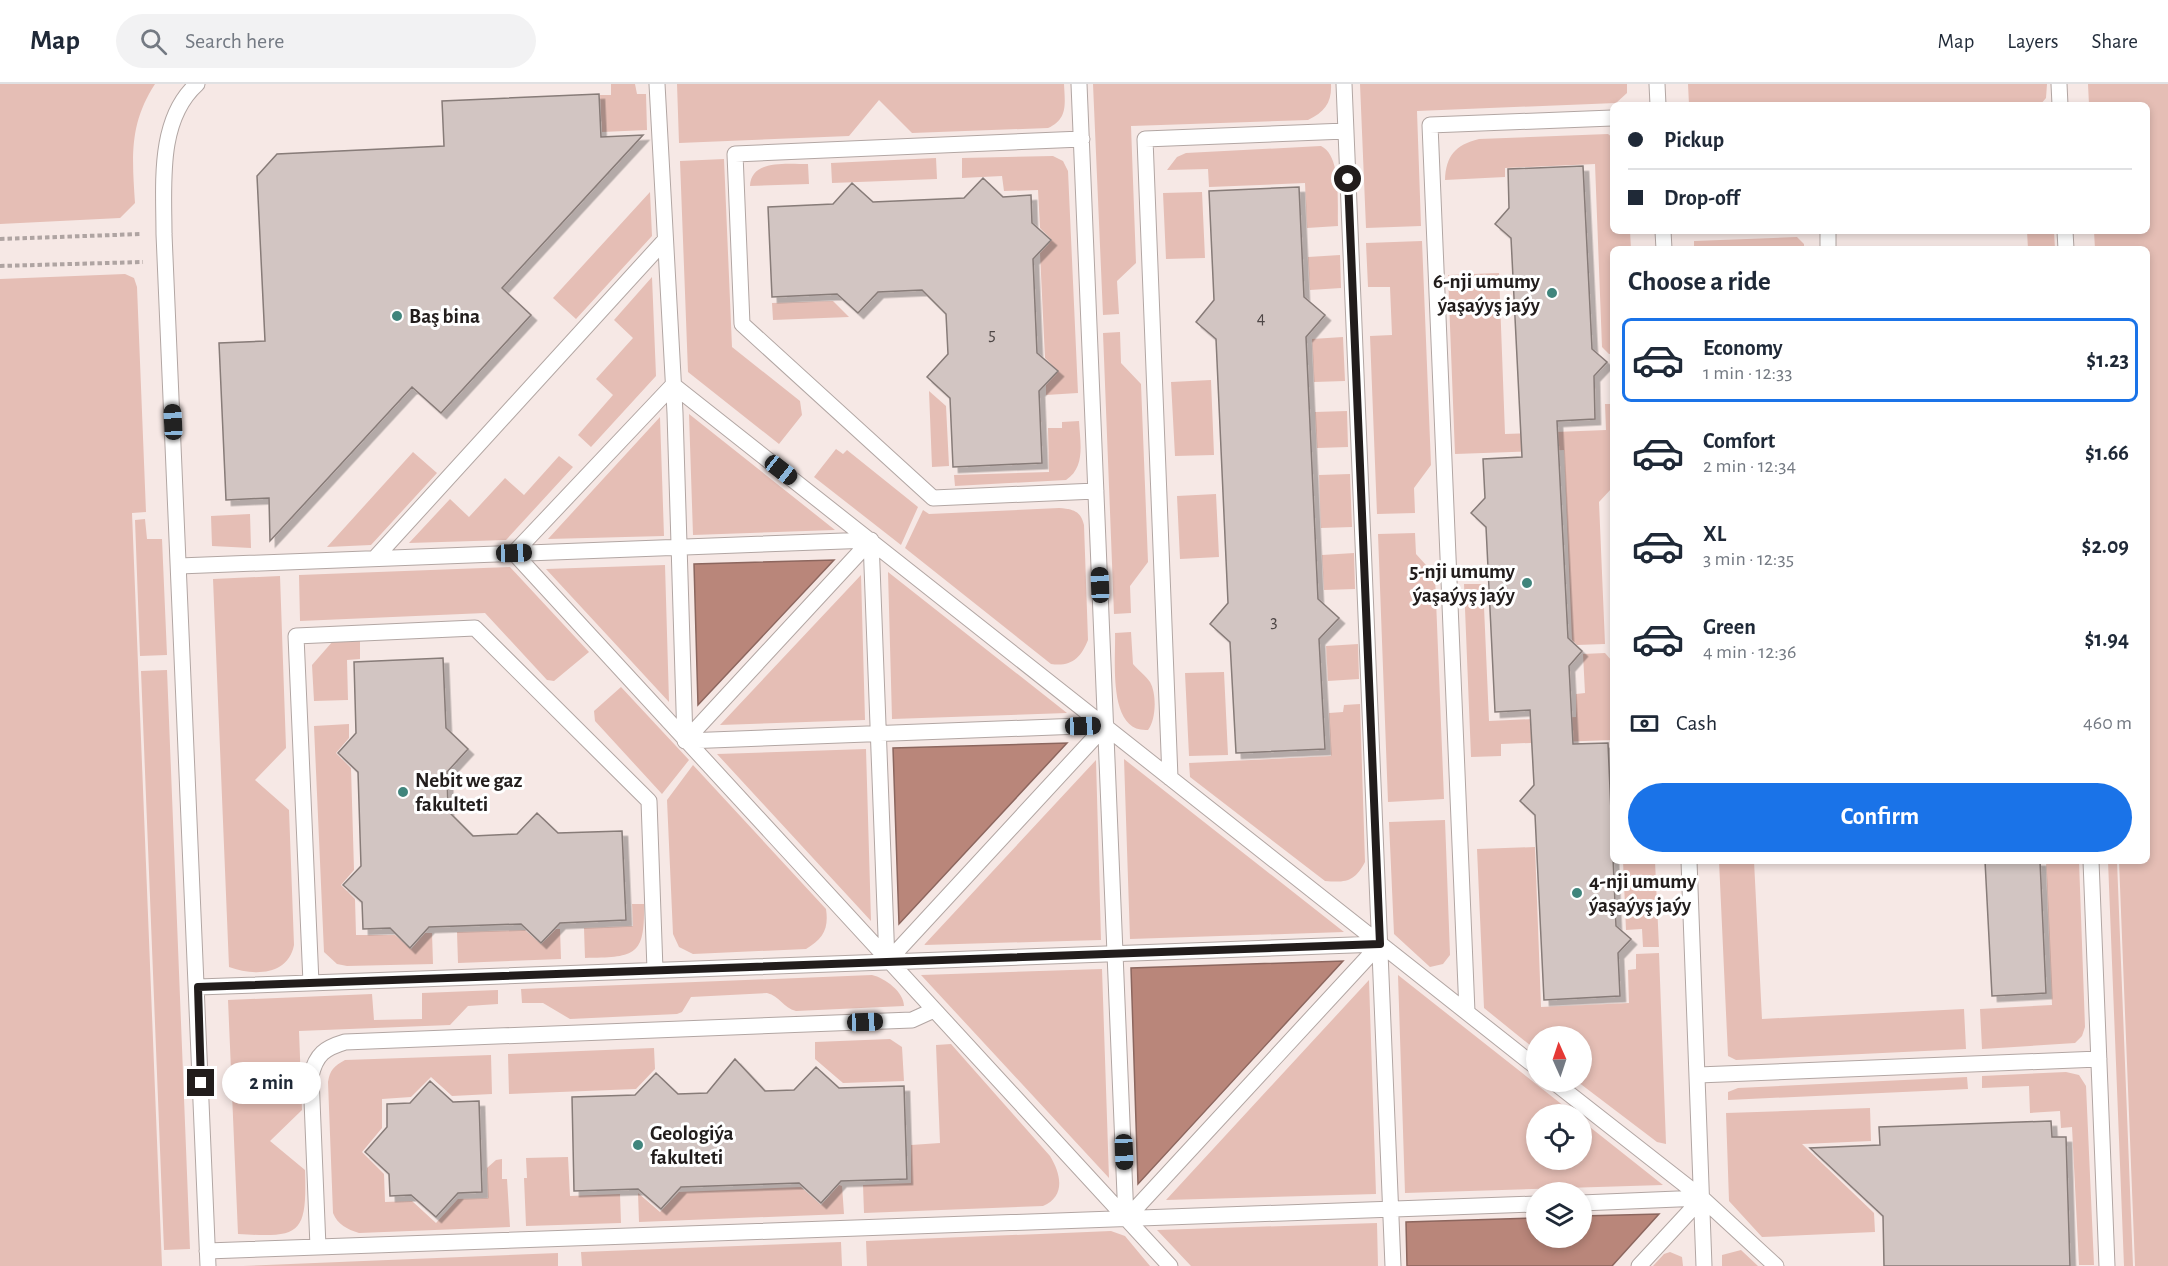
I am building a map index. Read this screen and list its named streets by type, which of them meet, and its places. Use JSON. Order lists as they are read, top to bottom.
{
  "places": [
    "6-nji umumy ýaşaýyş jaýy",
    "Baş bina",
    "5-nji umumy ýaşaýyş jaýy",
    "Nebit we gaz fakulteti",
    "4-nji umumy ýaşaýyş jaýy",
    "Geologiýa fakulteti"
  ],
  "house_numbers": ["4", "5", "3"],
  "north": "top",
  "page": {
    "header": "Map",
    "search": "Search here",
    "nav": ["Map", "Layers", "Share"],
    "banner": ["Pickup", "Drop-off"],
    "heading": "Choose a ride",
    "list": [
      {
        "name": "Economy",
        "note": "1 min · 12:33",
        "value": "$1.23"
      },
      {
        "name": "Comfort",
        "note": "2 min · 12:34",
        "value": "$1.66"
      },
      {
        "name": "XL",
        "note": "3 min · 12:35",
        "value": "$2.09"
      },
      {
        "name": "Green",
        "note": "4 min · 12:36",
        "value": "$1.94"
      }
    ],
    "pay": ["Cash", "460 m"],
    "buttons": "Confirm",
    "bubble": "2 min"
  }
}
